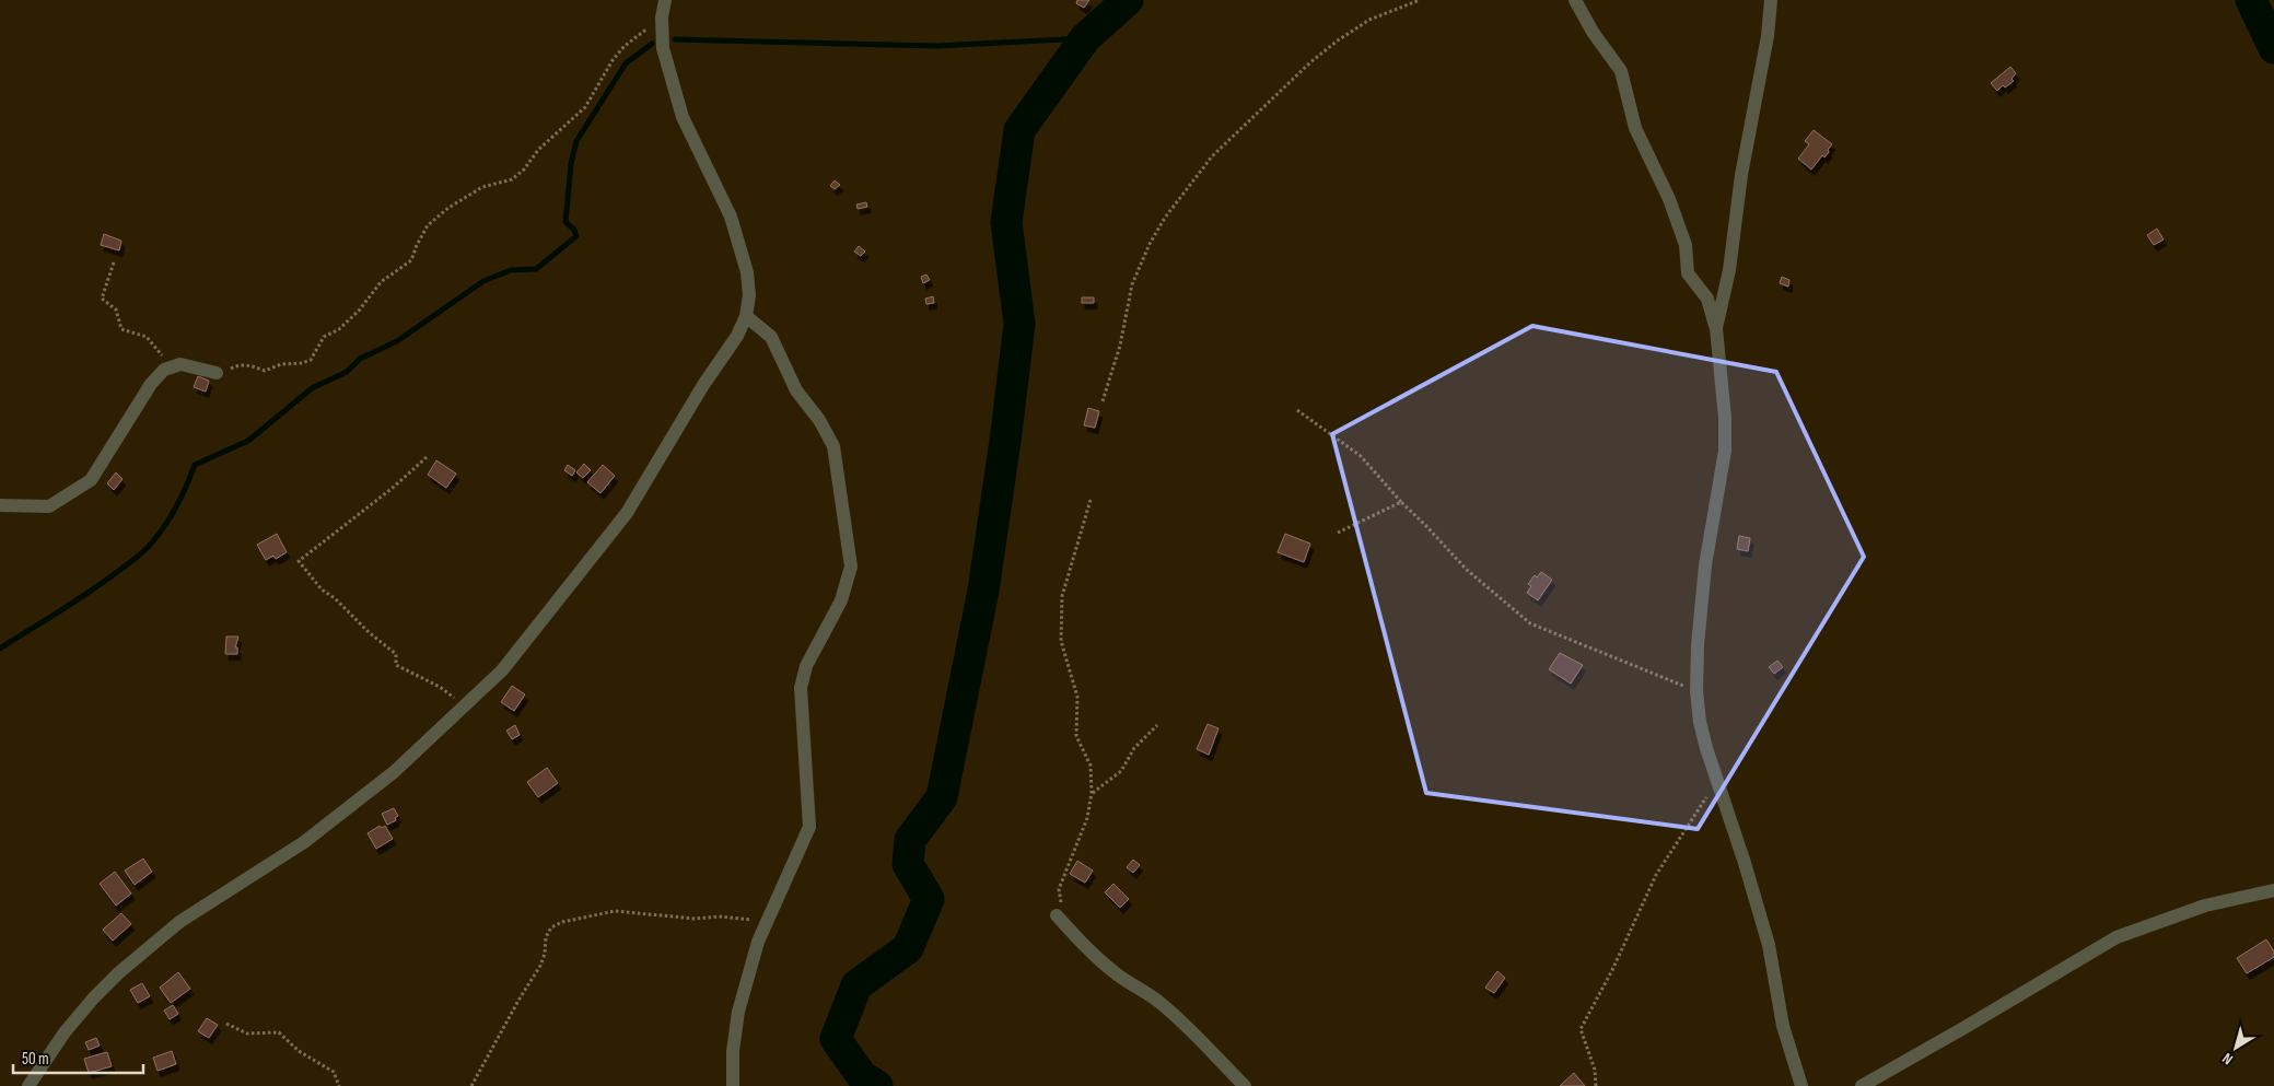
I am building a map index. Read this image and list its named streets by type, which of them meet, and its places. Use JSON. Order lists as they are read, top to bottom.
{
  "scale_bar": "50 m",
  "north": "bottom left"
}
